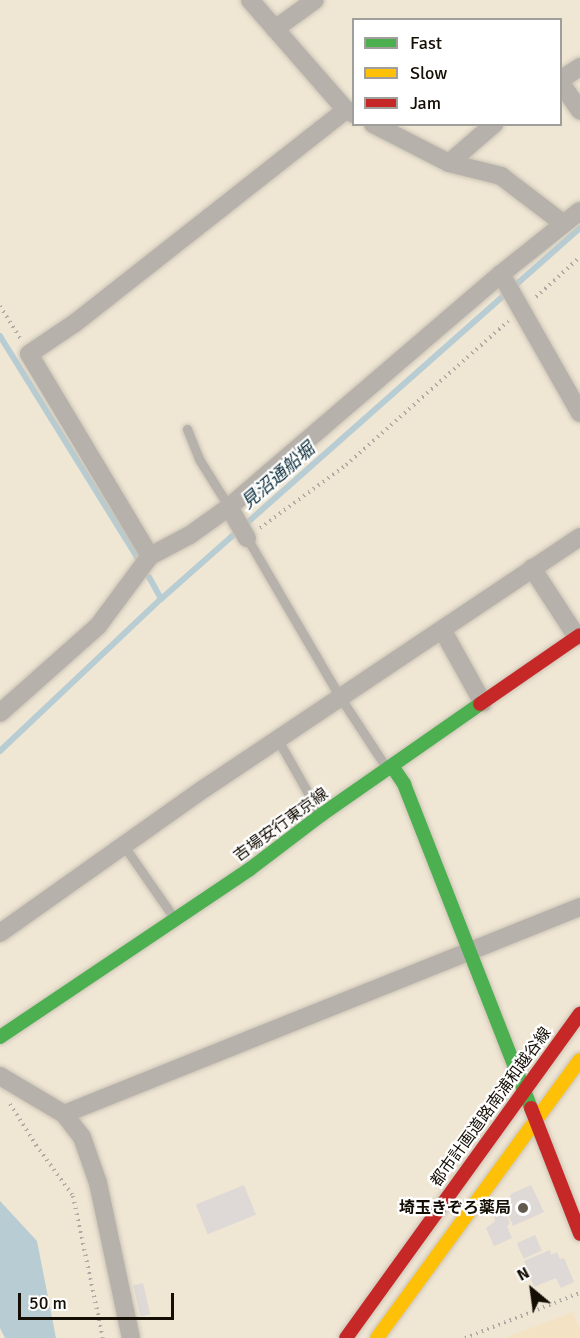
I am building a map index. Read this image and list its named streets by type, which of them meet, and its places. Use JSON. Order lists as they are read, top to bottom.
{
  "streets": {
    "street": ["吉場安行東京線", "都市計画道路南浦和越谷線"]
  },
  "water": ["見沼通船堀"],
  "places": ["埼玉きぞろ薬局"],
  "legend": ["Fast", "Slow", "Jam"],
  "scale_bar": "50 m",
  "north": "top left"
}
